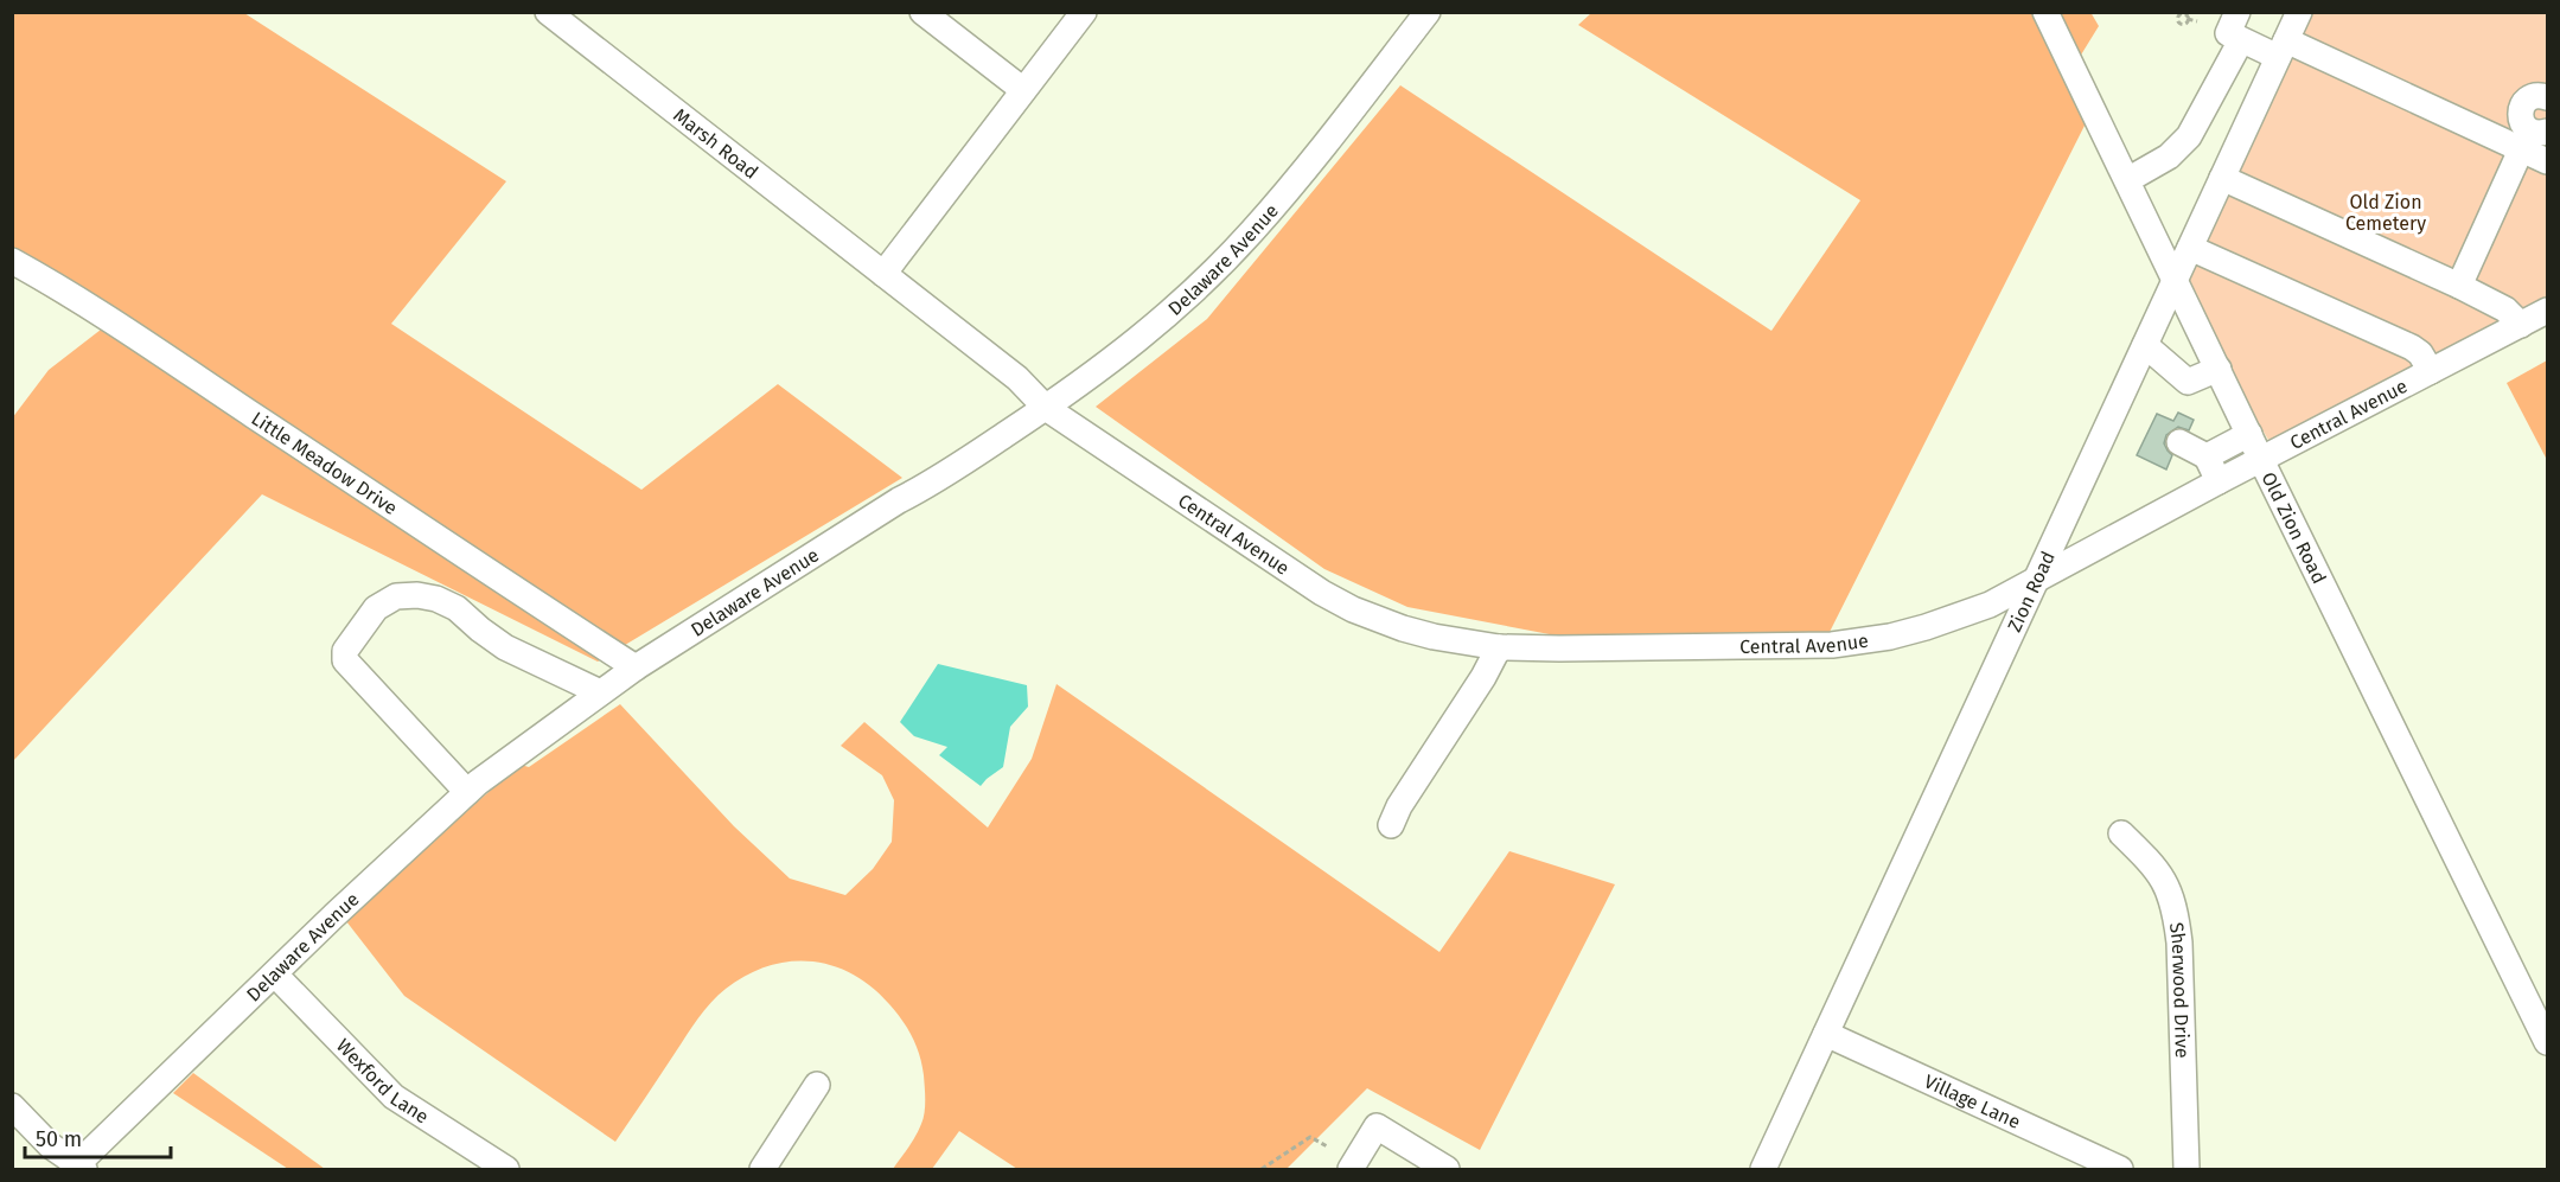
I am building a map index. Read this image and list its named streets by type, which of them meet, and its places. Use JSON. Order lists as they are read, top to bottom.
{
  "streets": {
    "street": [
      "Marsh Road",
      "Delaware Avenue",
      "Central Avenue",
      "Little Meadow Drive",
      "Old Zion Road",
      "Zion Road",
      "Sherwood Drive",
      "Wexford Lane",
      "Village Lane"
    ]
  },
  "crossings": [
    ["Marsh Road", "Delaware Avenue"],
    ["Marsh Road", "Central Avenue"],
    ["Delaware Avenue", "Central Avenue"],
    ["Delaware Avenue", "Little Meadow Drive"],
    ["Delaware Avenue", "Wexford Lane"],
    ["Central Avenue", "Old Zion Road"],
    ["Central Avenue", "Zion Road"],
    ["Old Zion Road", "Zion Road"],
    ["Zion Road", "Village Lane"]
  ],
  "parks": ["Old Zion Cemetery"],
  "scale_bar": "50 m"
}
